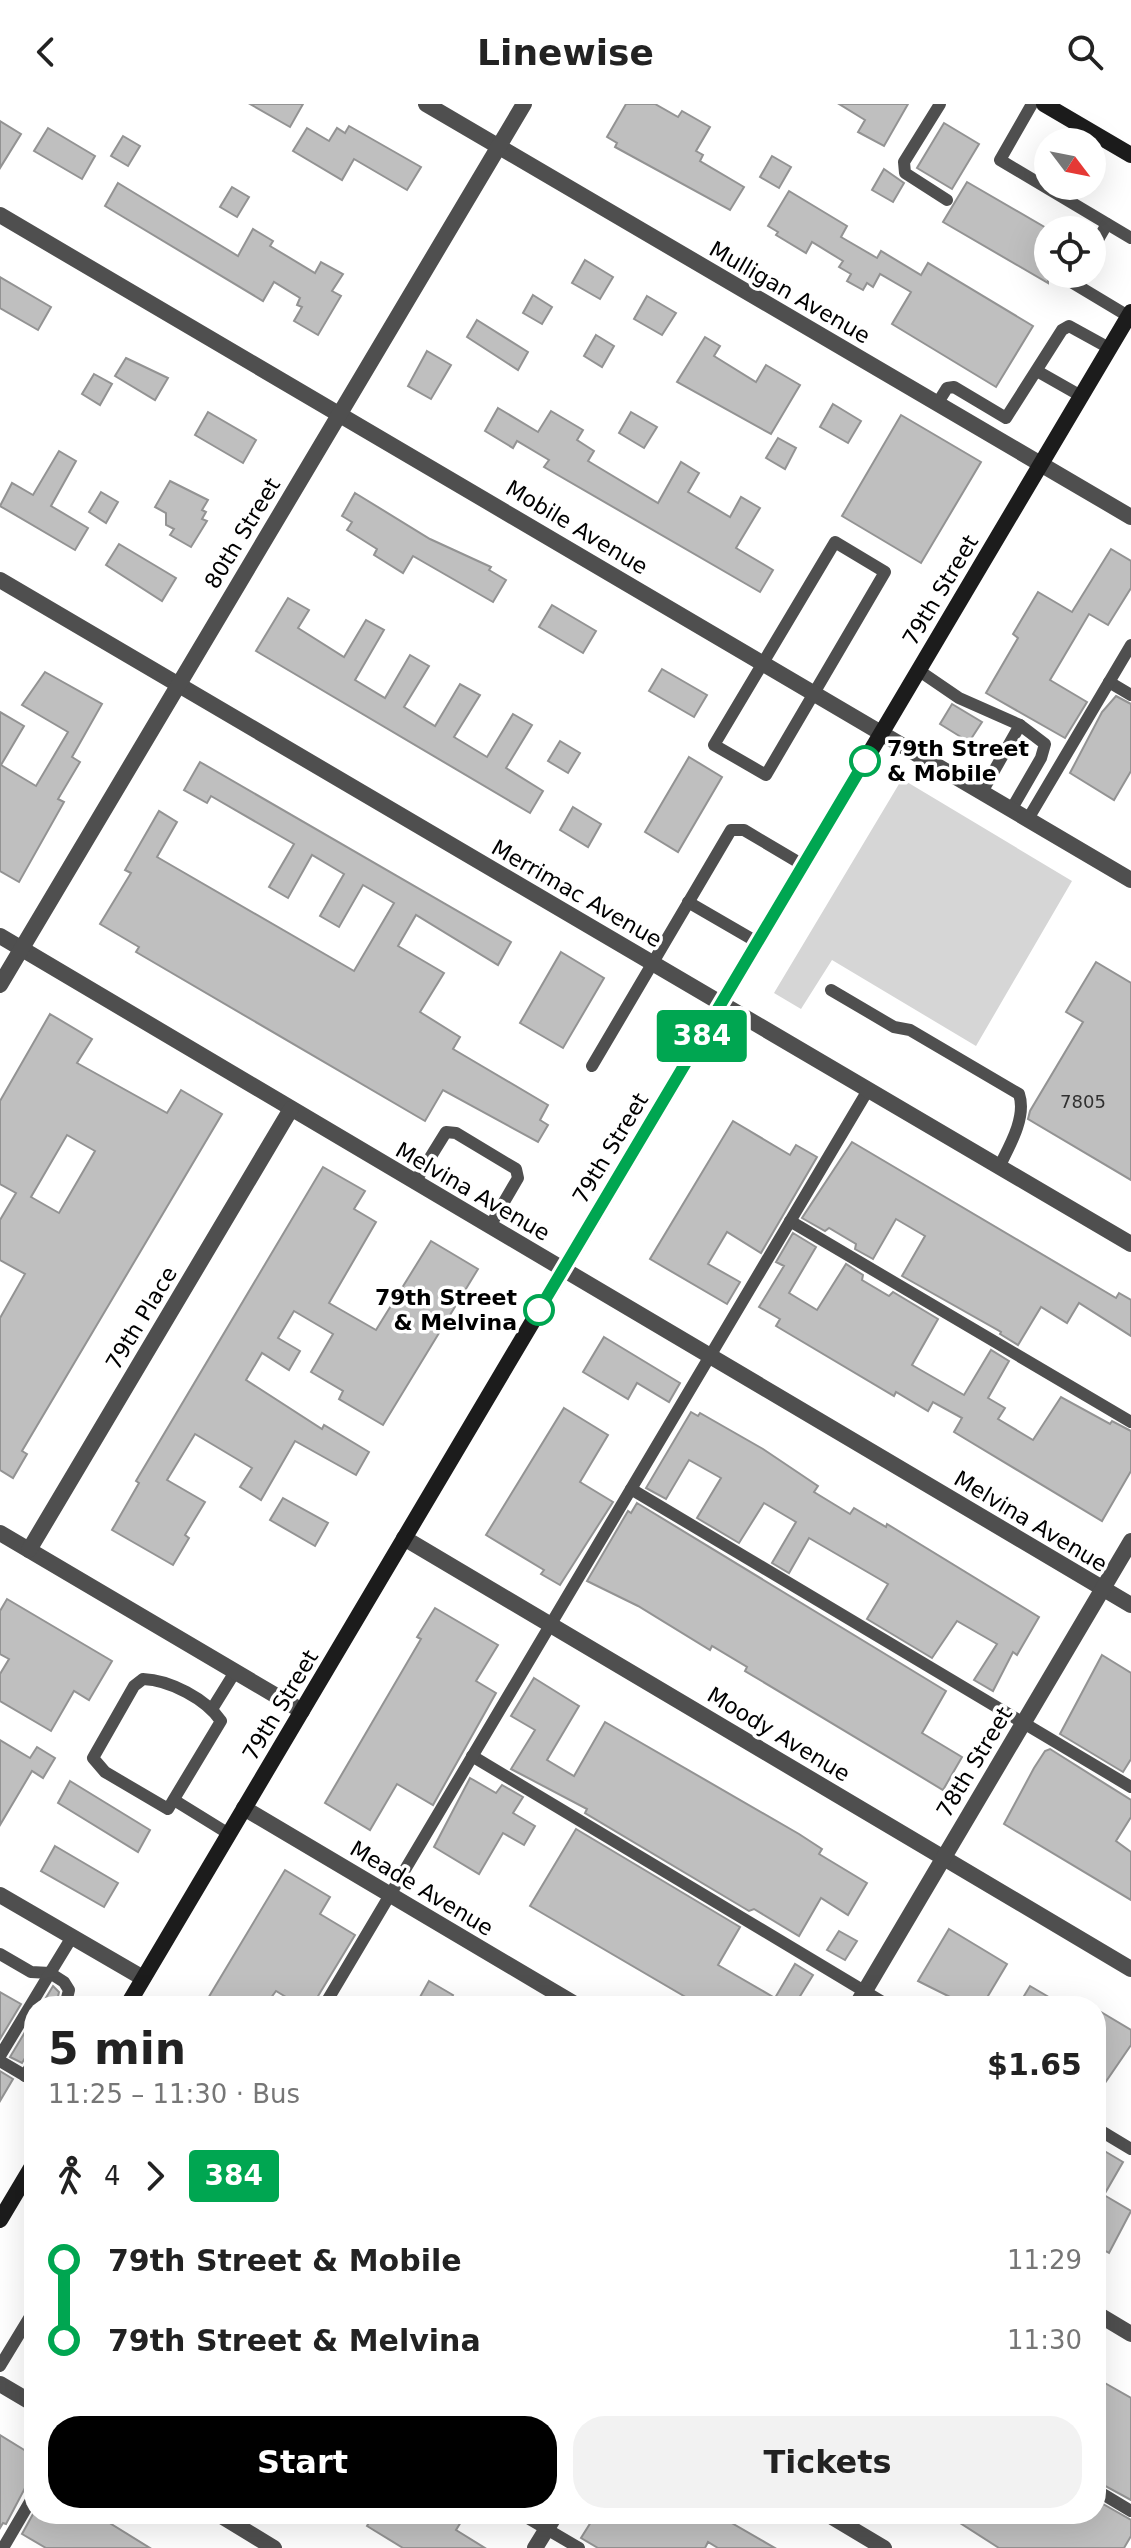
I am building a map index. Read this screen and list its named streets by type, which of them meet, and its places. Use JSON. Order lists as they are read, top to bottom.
{
  "streets": {
    "main road": ["79th Street"],
    "street": [
      "Mulligan Avenue",
      "Mobile Avenue",
      "80th Street",
      "Merrimac Avenue",
      "Melvina Avenue",
      "79th Place",
      "Moody Avenue",
      "78th Street",
      "Meade Avenue"
    ]
  },
  "crossings": [
    ["Mulligan Avenue", "80th Street"],
    ["Mulligan Avenue", "79th Street"],
    ["Mobile Avenue", "80th Street"],
    ["Mobile Avenue", "79th Street"],
    ["80th Street", "Merrimac Avenue"],
    ["80th Street", "Melvina Avenue"],
    ["79th Street", "Merrimac Avenue"],
    ["79th Street", "Melvina Avenue"],
    ["79th Street", "Moody Avenue"],
    ["79th Street", "Meade Avenue"],
    ["Melvina Avenue", "79th Place"],
    ["Melvina Avenue", "78th Street"],
    ["Moody Avenue", "78th Street"]
  ],
  "places": ["79th Street & Mobile", "79th Street & Melvina"],
  "lines": ["bus line 384"],
  "house_numbers": ["7805"],
  "north": "bottom right",
  "page": {
    "header": "Linewise",
    "on_map": "384",
    "heading": ["5 min", "11:25 – 11:30 · Bus", "$1.65"],
    "legs": ["4", "384"],
    "list": [
      {
        "name": "79th Street & Mobile",
        "value": "11:29"
      },
      {
        "name": "79th Street & Melvina",
        "value": "11:30"
      }
    ],
    "buttons": ["Start", "Tickets"]
  }
}
